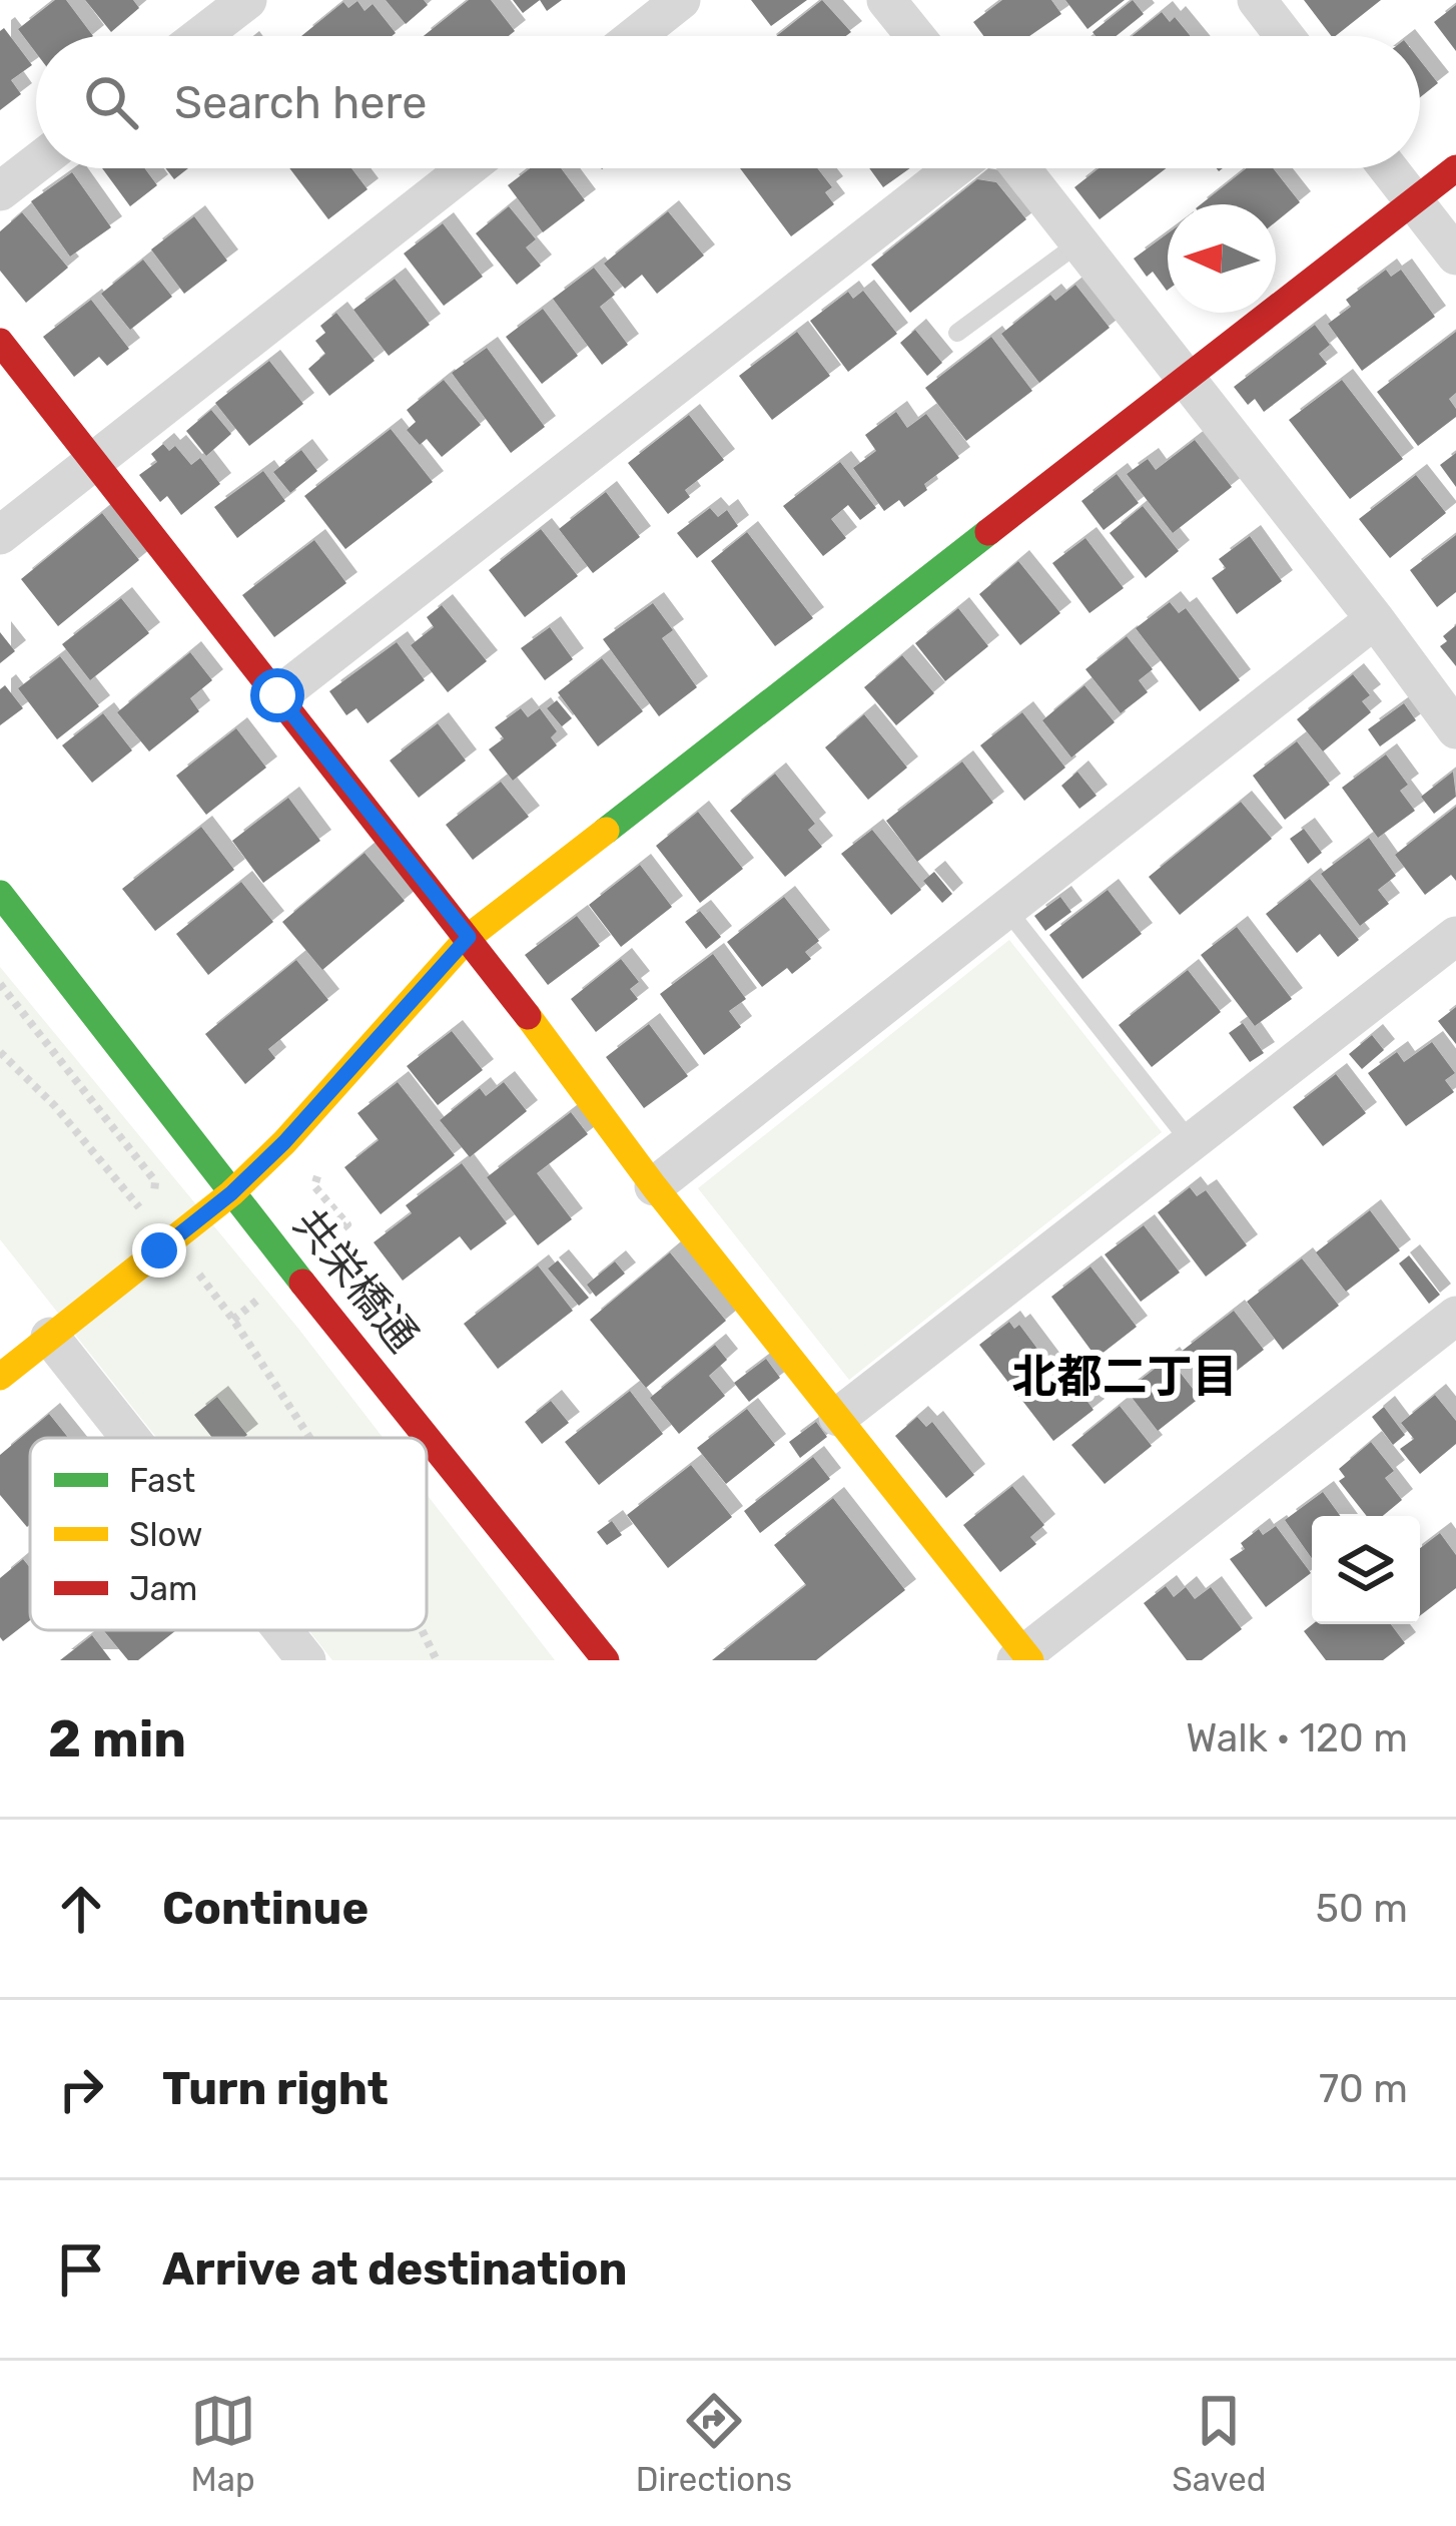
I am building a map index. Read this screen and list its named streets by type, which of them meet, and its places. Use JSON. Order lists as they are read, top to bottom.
{
  "streets": {
    "street": ["共栄橋通"]
  },
  "districts": ["北都二丁目"],
  "legend": ["Fast", "Slow", "Jam"],
  "north": "left",
  "page": {
    "search": "Search here",
    "heading": ["2 min", "Walk · 120 m"],
    "list": [
      ["Continue", "50 m"],
      ["Turn right", "70 m"],
      "Arrive at destination"
    ],
    "nav": ["Map", "Directions", "Saved"]
  }
}
